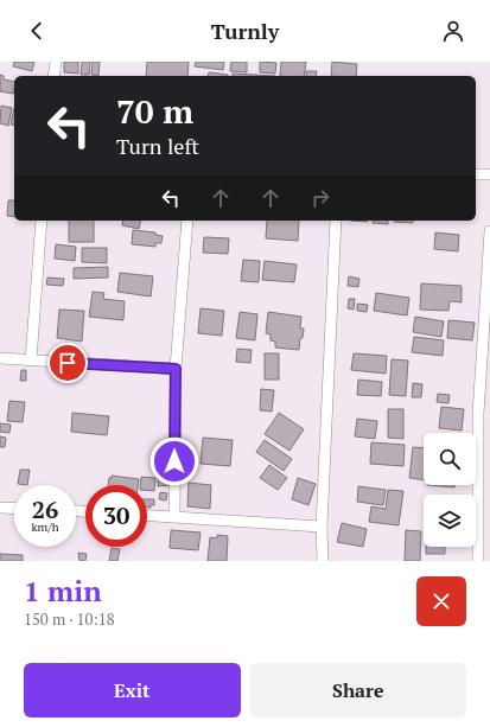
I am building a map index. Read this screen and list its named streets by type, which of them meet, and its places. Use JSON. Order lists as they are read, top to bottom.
{
  "page": {
    "header": "Turnly",
    "turn": ["70 m", "Turn left"],
    "speed": "26 km/h",
    "limit": "30",
    "heading": ["1 min", "150 m · 10:18"],
    "buttons": ["Exit", "Share"]
  }
}
